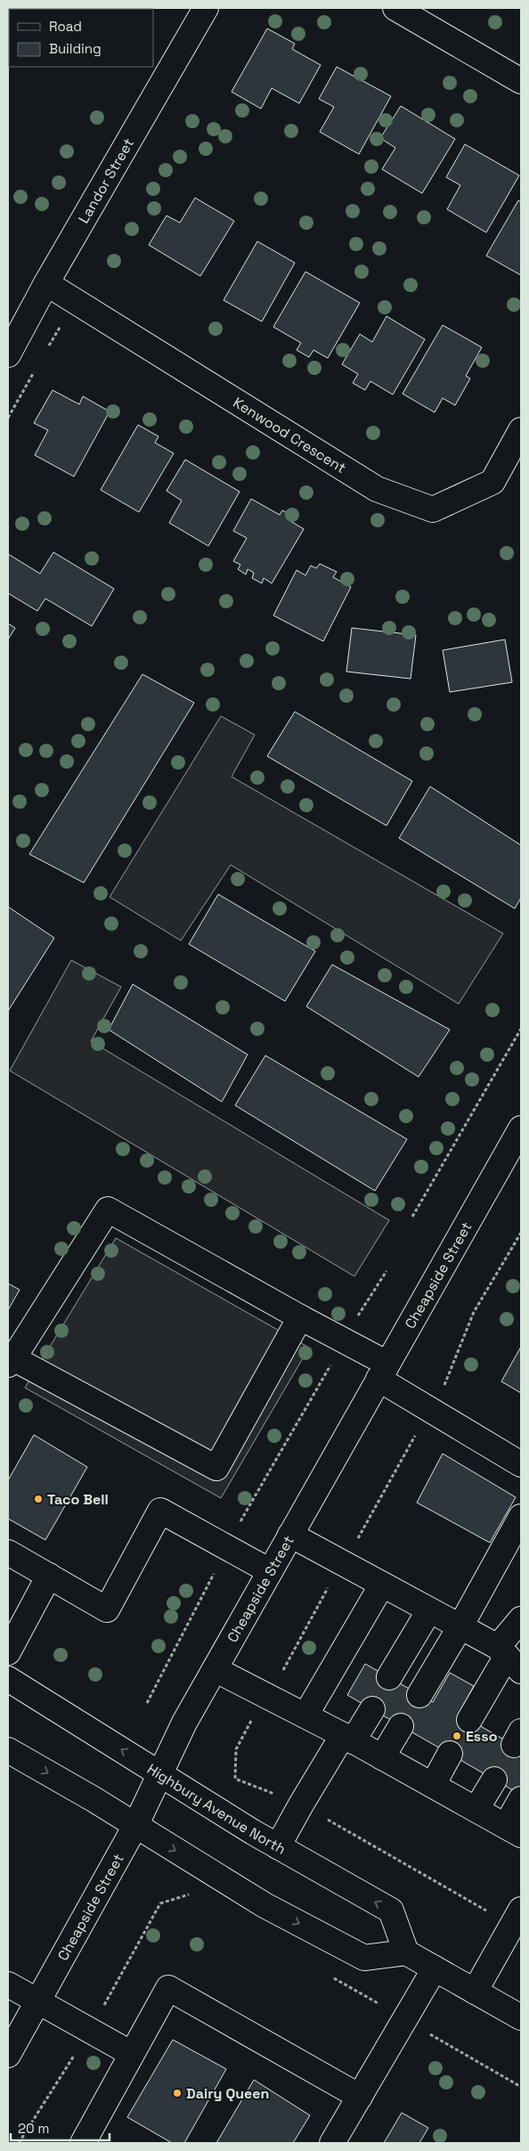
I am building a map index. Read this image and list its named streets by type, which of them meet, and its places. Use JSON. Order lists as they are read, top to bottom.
{
  "streets": {
    "street": [
      "Landor Street",
      "Kenwood Crescent",
      "Cheapside Street",
      "Highbury Avenue North"
    ]
  },
  "crossings": [
    ["Landor Street", "Kenwood Crescent"],
    ["Cheapside Street", "Highbury Avenue North"]
  ],
  "places": ["Taco Bell", "Esso", "Dairy Queen"],
  "legend": ["Road", "Building"],
  "scale_bar": "20 m"
}
